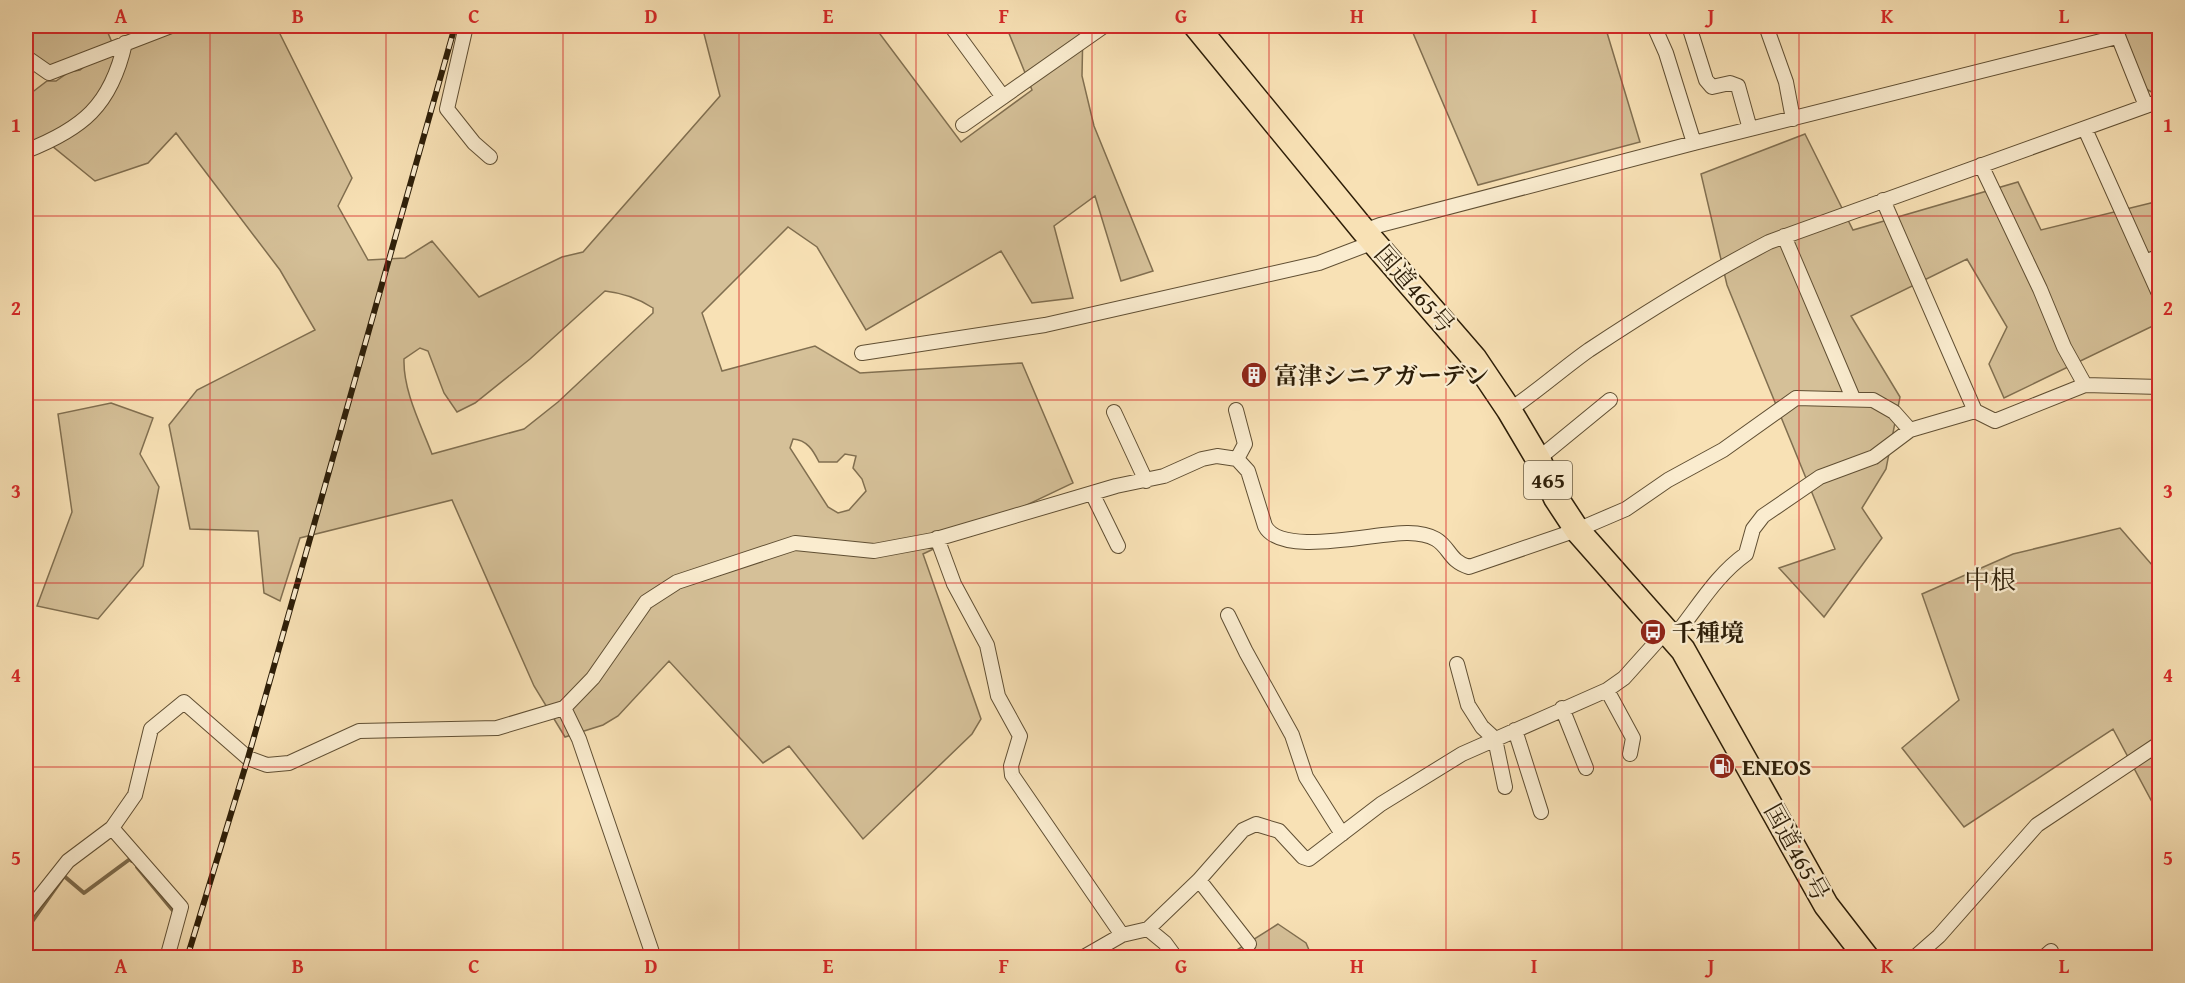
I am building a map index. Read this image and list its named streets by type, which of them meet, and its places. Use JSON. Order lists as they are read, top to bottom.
{
  "streets": {
    "highway": ["国道465号", "465"]
  },
  "districts": ["中根"],
  "places": {
    "building": ["富津シニアガーデン"],
    "bus stop": ["千種境"],
    "fuel station": ["ENEOS"]
  },
  "grid": {
    "columns": [
      "A",
      "B",
      "C",
      "D",
      "E",
      "F",
      "G",
      "H",
      "I",
      "J",
      "K",
      "L"
    ],
    "rows": [
      "1",
      "2",
      "3",
      "4",
      "5"
    ]
  }
}
